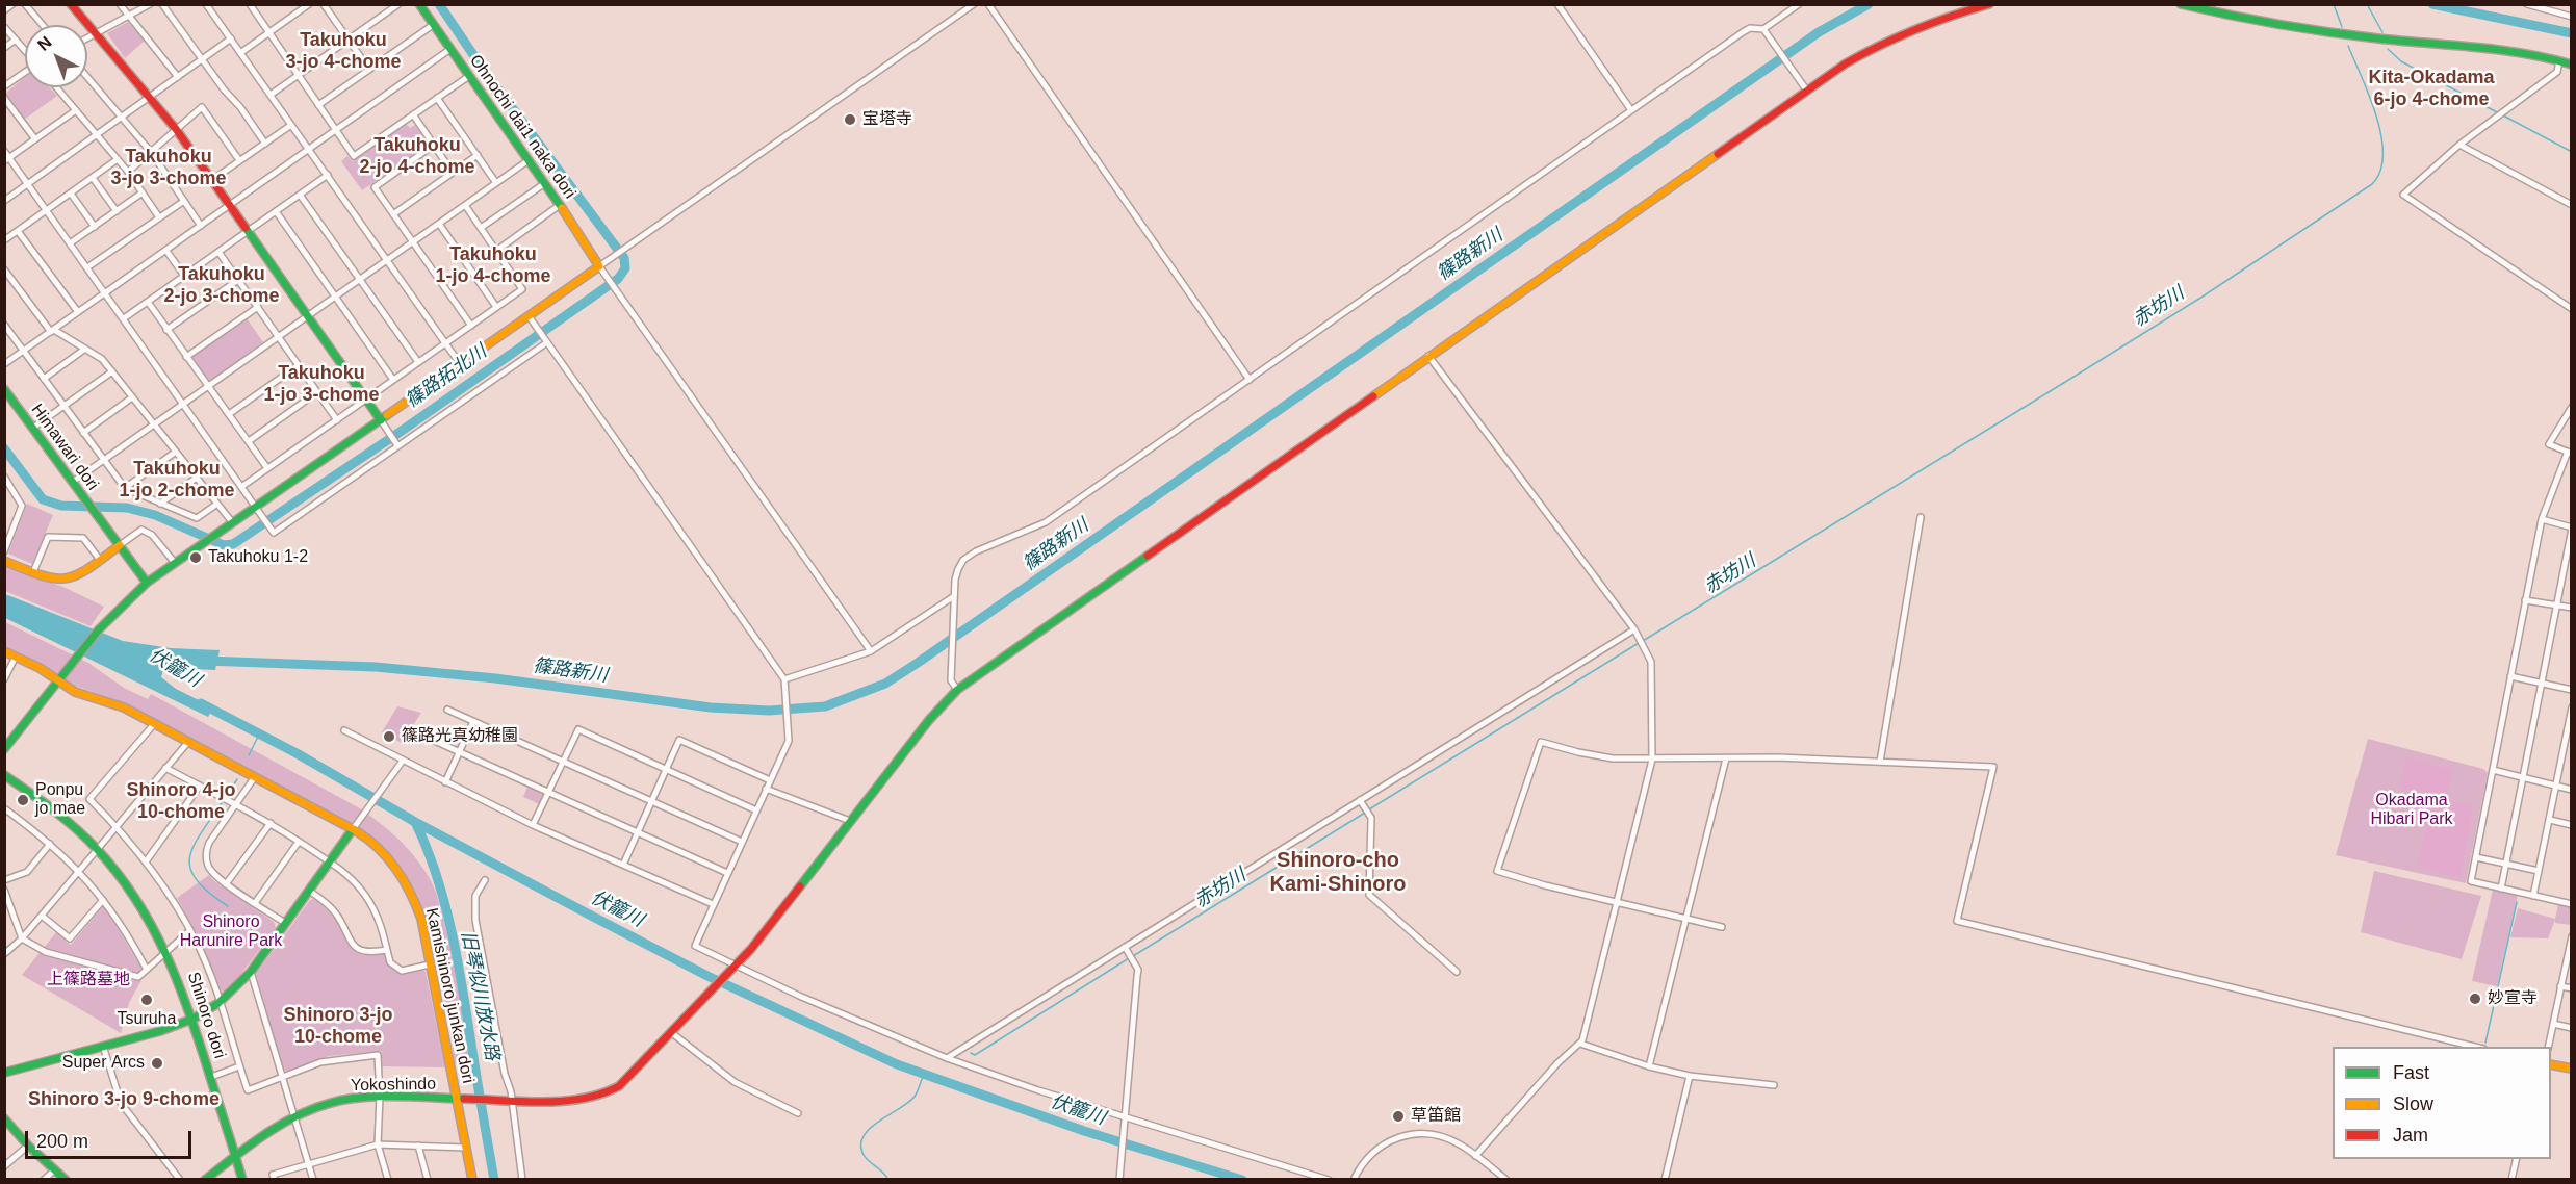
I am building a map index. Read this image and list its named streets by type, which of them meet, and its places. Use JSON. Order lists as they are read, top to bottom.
{
  "streets": {
    "street": [
      "Ohnochi dai1 naka dori",
      "Himawari dori",
      "Kamishinoro junkan dori",
      "Shinoro dori",
      "Yokoshindo"
    ]
  },
  "crossings": [
    ["Kamishinoro junkan dori", "Yokoshindo"],
    ["Shinoro dori", "Yokoshindo"]
  ],
  "districts": [
    "Takuhoku 3-jo 4-chome",
    "Kita-Okadama 6-jo 4-chome",
    "Takuhoku 2-jo 4-chome",
    "Takuhoku 3-jo 3-chome",
    "Takuhoku 1-jo 4-chome",
    "Takuhoku 2-jo 3-chome",
    "Takuhoku 1-jo 3-chome",
    "Takuhoku 1-jo 2-chome",
    "Shinoro 4-jo 10-chome",
    "Shinoro-cho Kami-Shinoro",
    "Shinoro 3-jo 10-chome",
    "Shinoro 3-jo 9-chome"
  ],
  "water": [
    "篠路新川",
    "赤坊川",
    "篠路拓北川",
    "伏籠川",
    "旧琴似川放水路"
  ],
  "parks": ["Okadama Hibari Park", "Shinoro Harunire Park", "上篠路墓地"],
  "places": [
    "宝塔寺",
    "Takuhoku 1-2",
    "篠路光真幼稚園",
    "Ponpu jo mae",
    "妙宣寺",
    "Tsuruha",
    "Super Arcs",
    "草笛館"
  ],
  "legend": ["Fast", "Slow", "Jam"],
  "scale_bar": "200 m",
  "north": "top left"
}
